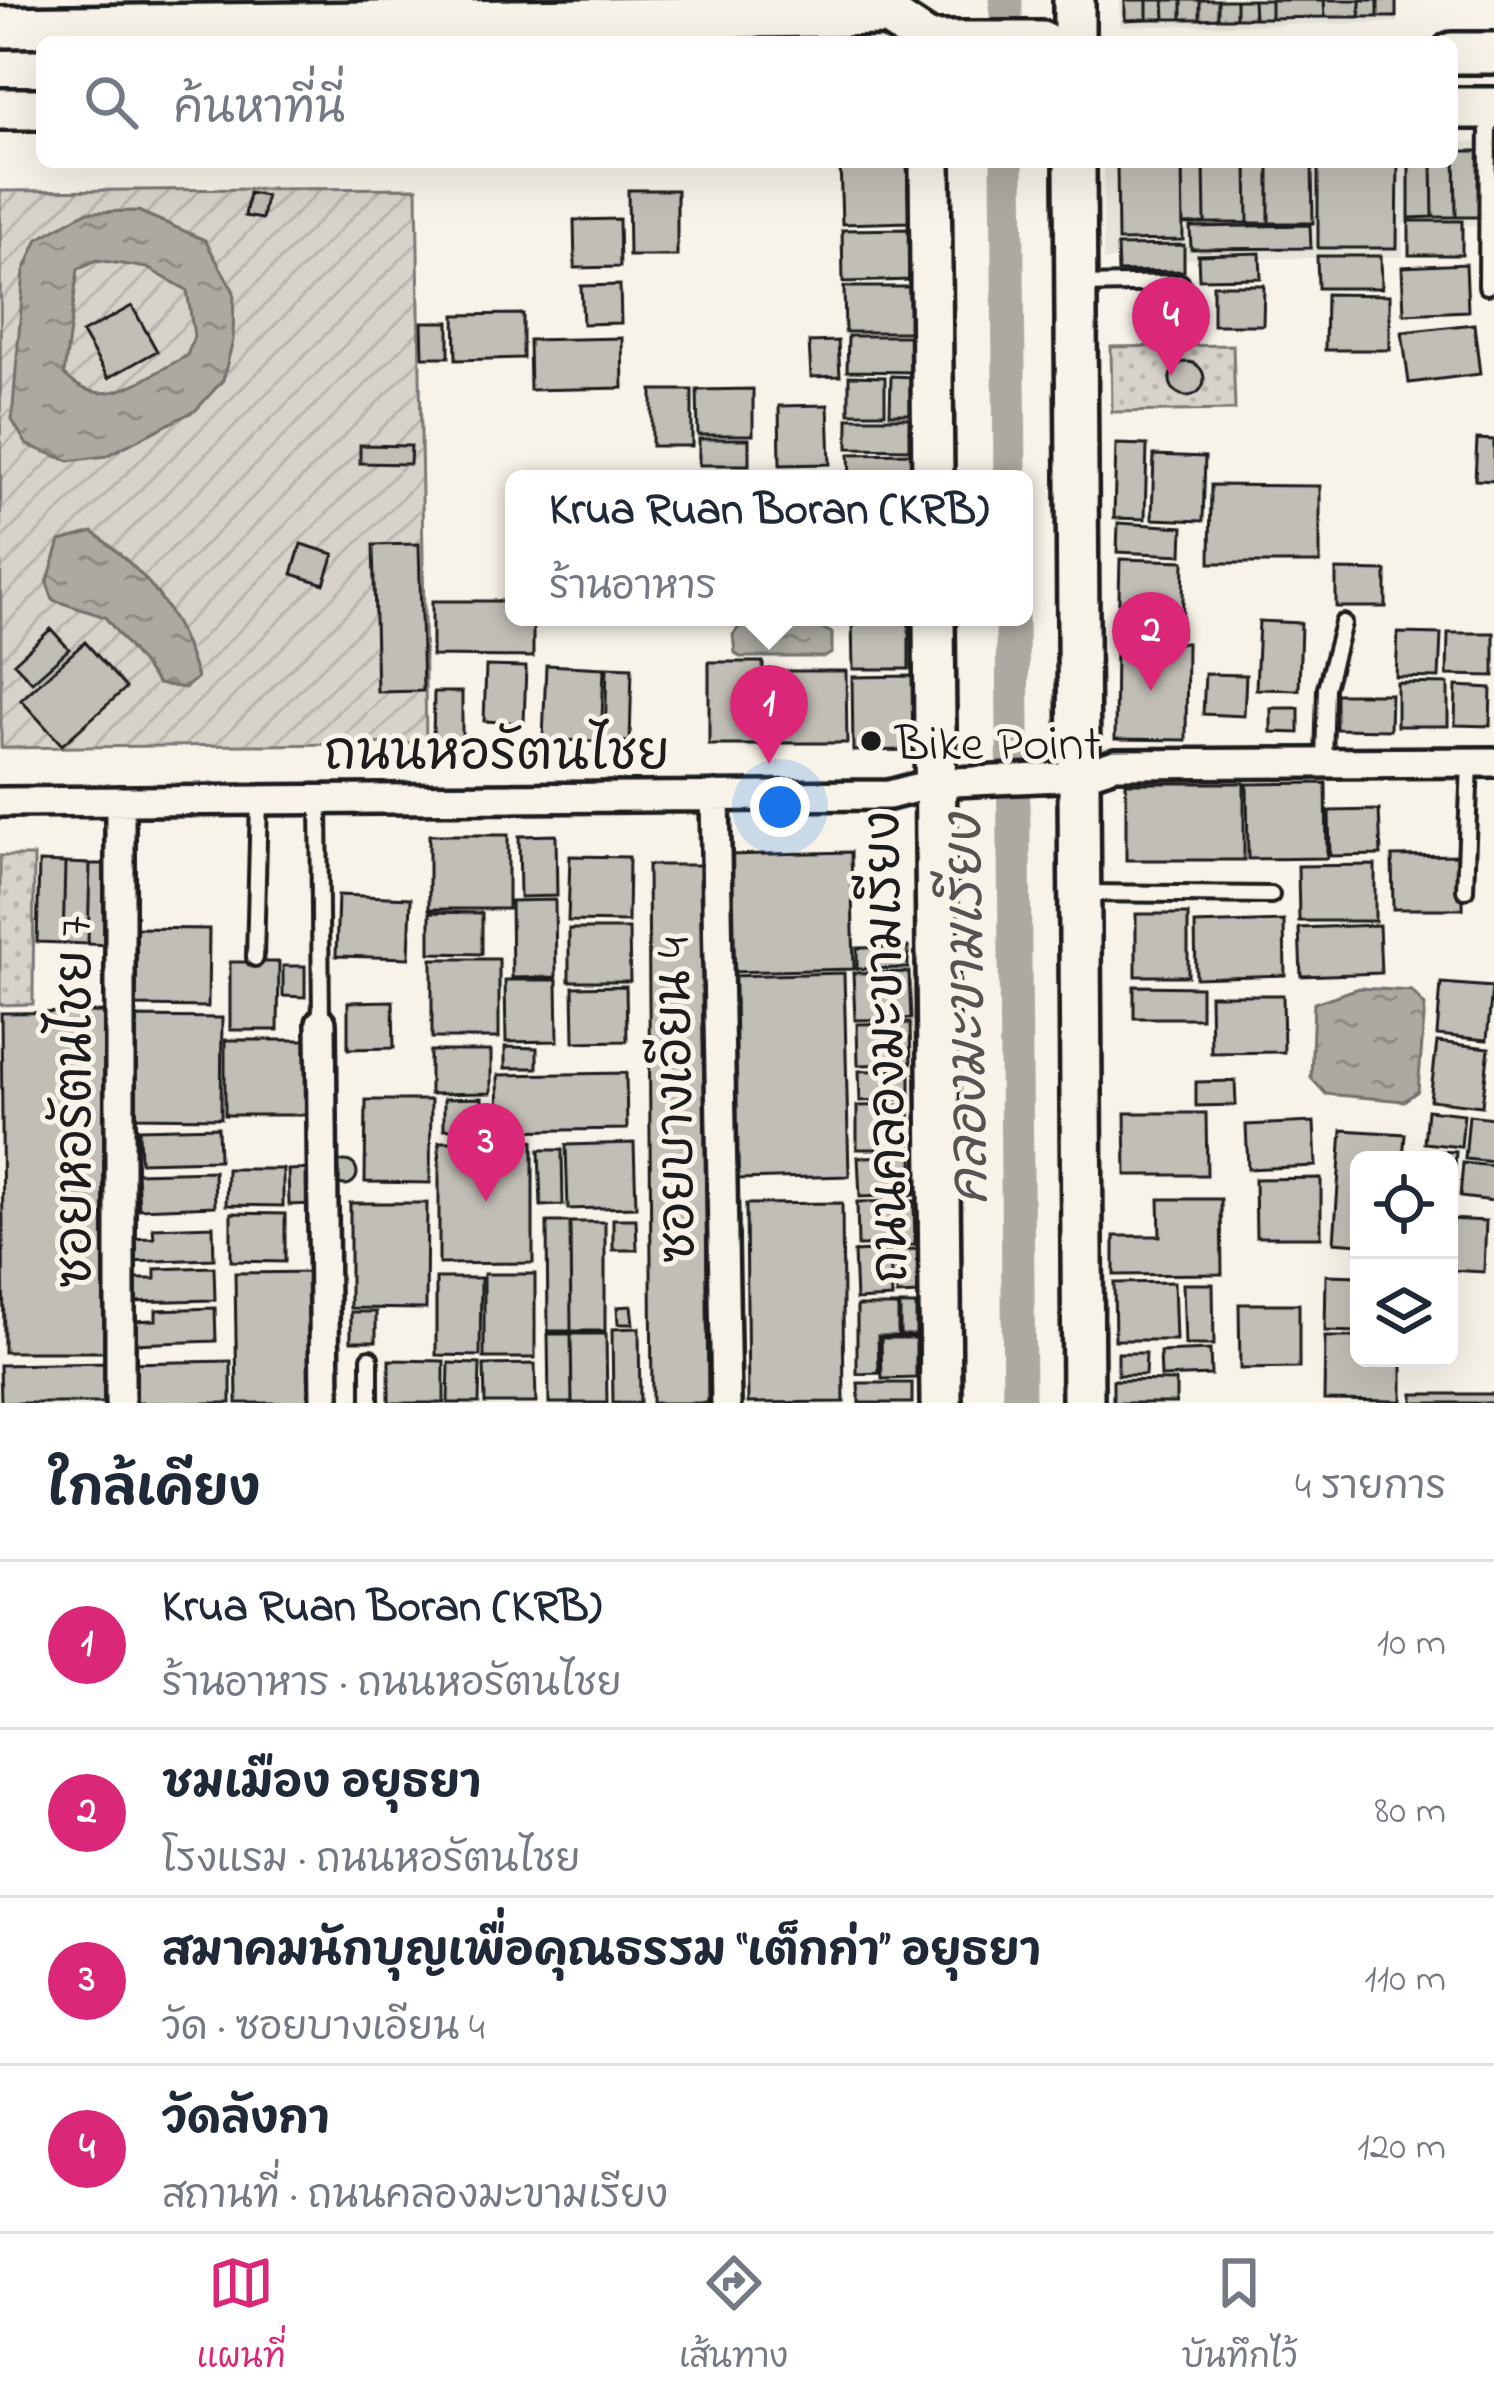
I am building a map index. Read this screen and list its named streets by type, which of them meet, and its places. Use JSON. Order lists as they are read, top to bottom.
{
  "streets": {
    "street": [
      "ถนนหอรัตนไชย",
      "ถนนคลองมะขามเรียง",
      "ซอยบางเอียน 4",
      "ซอยหอรัตนไชย 7"
    ]
  },
  "crossings": [
    ["ถนนหอรัตนไชย", "ถนนคลองมะขามเรียง"],
    ["ถนนหอรัตนไชย", "ซอยบางเอียน 4"],
    ["ถนนหอรัตนไชย", "ซอยหอรัตนไชย 7"]
  ],
  "water": ["คลองมะขามเรียง"],
  "places": ["Bike Point"],
  "page": {
    "search": "ค้นหาที่นี่",
    "pins": [
      "4",
      "2",
      "1",
      "3"
    ],
    "popup": ["Krua Ruan Boran (KRB)", "ร้านอาหาร"],
    "heading": ["ใกล้เคียง", "4 รายการ"],
    "list": [
      {
        "mark": "1",
        "name": "Krua Ruan Boran (KRB)",
        "note": "ร้านอาหาร · ถนนหอรัตนไชย",
        "value": "10 m"
      },
      {
        "mark": "2",
        "name": "ชมเมือง อยุธยา",
        "note": "โรงแรม · ถนนหอรัตนไชย",
        "value": "80 m"
      },
      {
        "mark": "3",
        "name": "สมาคมนักบุญเพื่อคุณธรรม “เต็กก่า” อยุธยา",
        "note": "วัด · ซอยบางเอียน 4",
        "value": "110 m"
      },
      {
        "mark": "4",
        "name": "วัดลังกา",
        "note": "สถานที่ · ถนนคลองมะขามเรียง",
        "value": "120 m"
      }
    ],
    "nav": ["แผนที่", "เส้นทาง", "บันทึกไว้"]
  }
}
